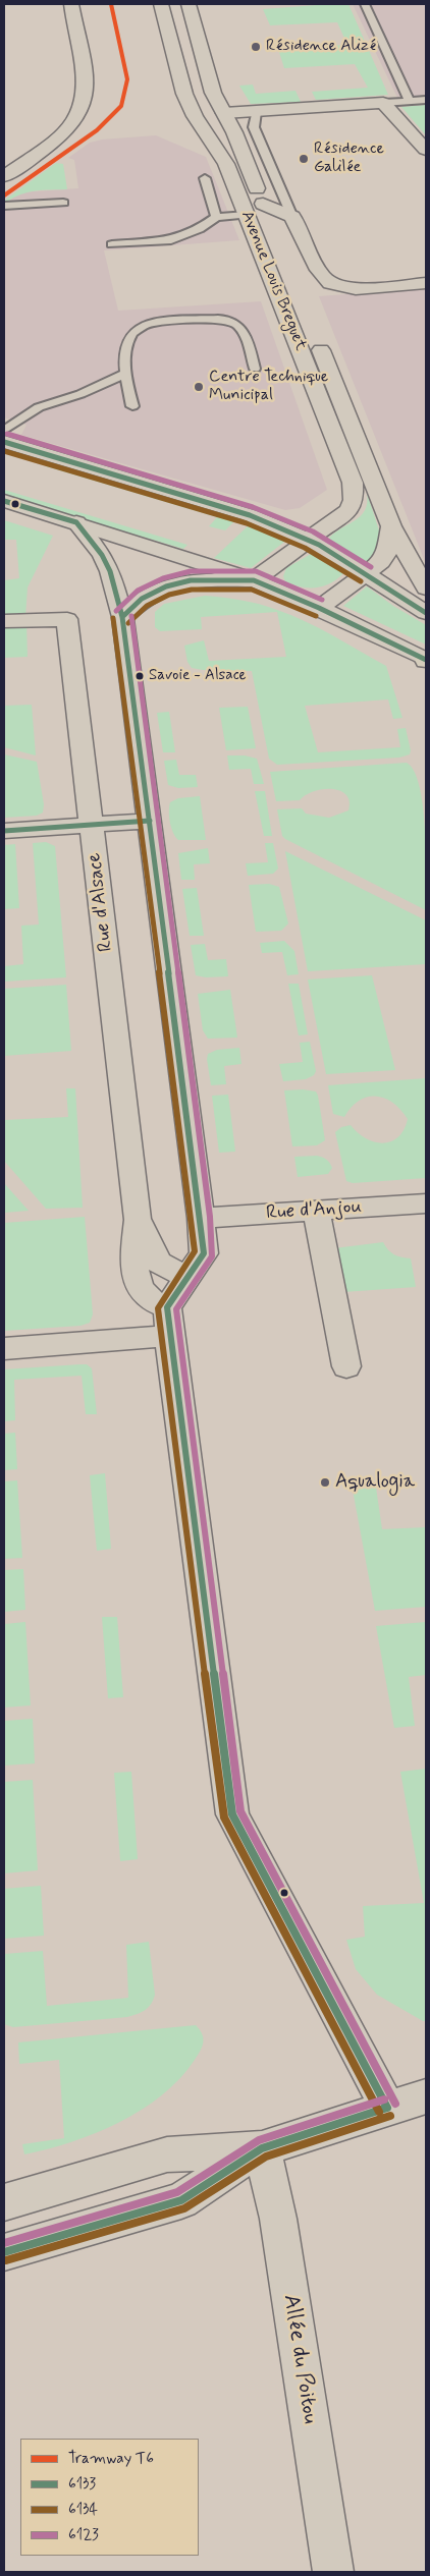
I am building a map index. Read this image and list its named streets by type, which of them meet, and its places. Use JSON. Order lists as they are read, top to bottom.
{
  "streets": {
    "street": [
      "Avenue Louis Breguet",
      "Rue d'Alsace",
      "Rue d'Anjou",
      "Allée du Poitou"
    ]
  },
  "places": [
    "Résidence Alizé",
    "Résidence Galilée",
    "Centre Technique Municipal",
    "Savoie - Alsace",
    "Aqualogia"
  ],
  "lines": [
    "tram line T6",
    "transit line 6123",
    "transit line 6133",
    "transit line 6134"
  ],
  "legend": [
    "Tramway T6",
    "6133",
    "6134",
    "6123"
  ]
}
